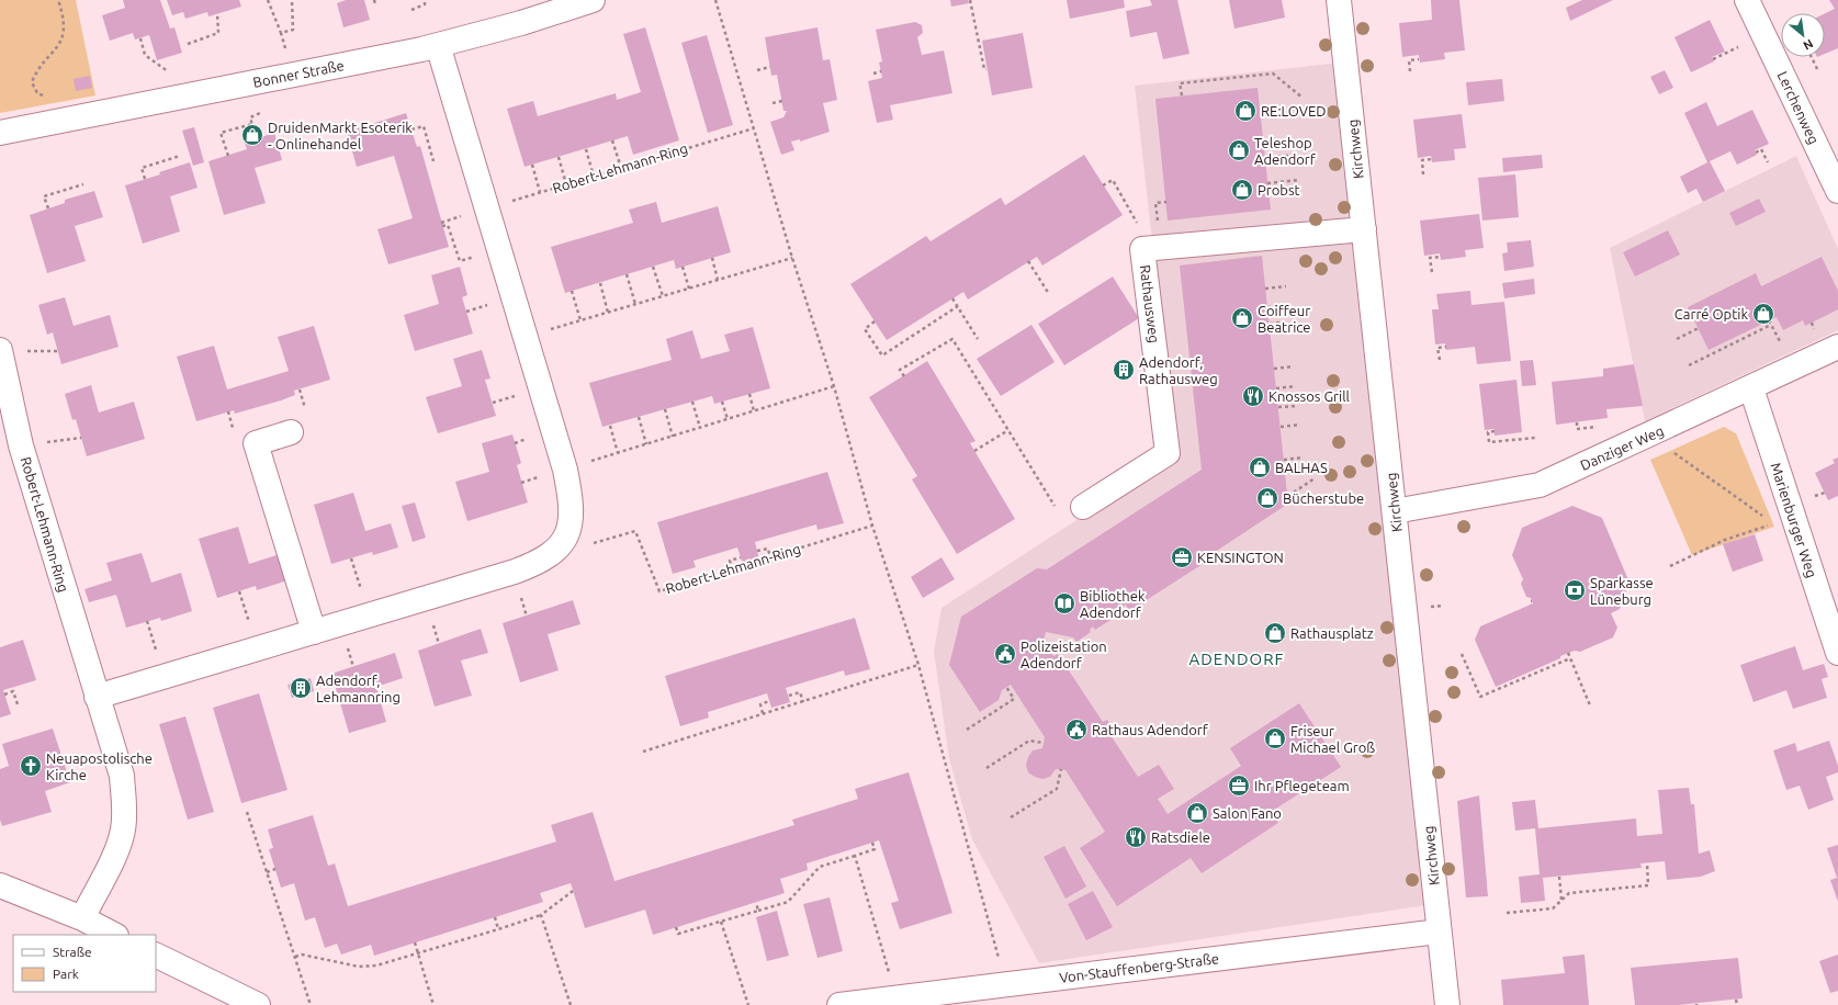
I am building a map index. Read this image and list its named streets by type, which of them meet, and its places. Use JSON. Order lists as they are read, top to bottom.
{
  "streets": {
    "street": [
      "Bonner Straße",
      "Lerchenweg",
      "Kirchweg",
      "Robert-Lehmann-Ring",
      "Rathausweg",
      "Danziger Weg",
      "Marienburger Weg",
      "Von-Stauffenberg-Straße"
    ]
  },
  "crossings": [
    ["Kirchweg", "Rathausweg"],
    ["Kirchweg", "Danziger Weg"],
    ["Kirchweg", "Von-Stauffenberg-Straße"],
    ["Danziger Weg", "Marienburger Weg"]
  ],
  "districts": ["ADENDORF"],
  "places": {
    "shop": [
      "RE:LOVED",
      "DruidenMarkt Esoterik - Onlinehandel",
      "Teleshop Adendorf",
      "Probst",
      "Carré Optik",
      "Coiffeur Beatrice",
      "BALHAS",
      "Bücherstube",
      "Rathausplatz",
      "Friseur Michael Groß",
      "Salon Fano"
    ],
    "building": ["Adendorf, Rathausweg", "Adendorf, Lehmannring"],
    "restaurant": ["Knossos Grill", "Ratsdiele"],
    "office": ["KENSINGTON", "Ihr Pflegeteam"],
    "bank": ["Sparkasse Lüneburg"],
    "library": ["Bibliothek Adendorf"],
    "public building": ["Polizeistation Adendorf", "Rathaus Adendorf"],
    "church": ["Neuapostolische Kirche"]
  },
  "legend": ["Straße", "Park"],
  "north": "bottom right"
}
